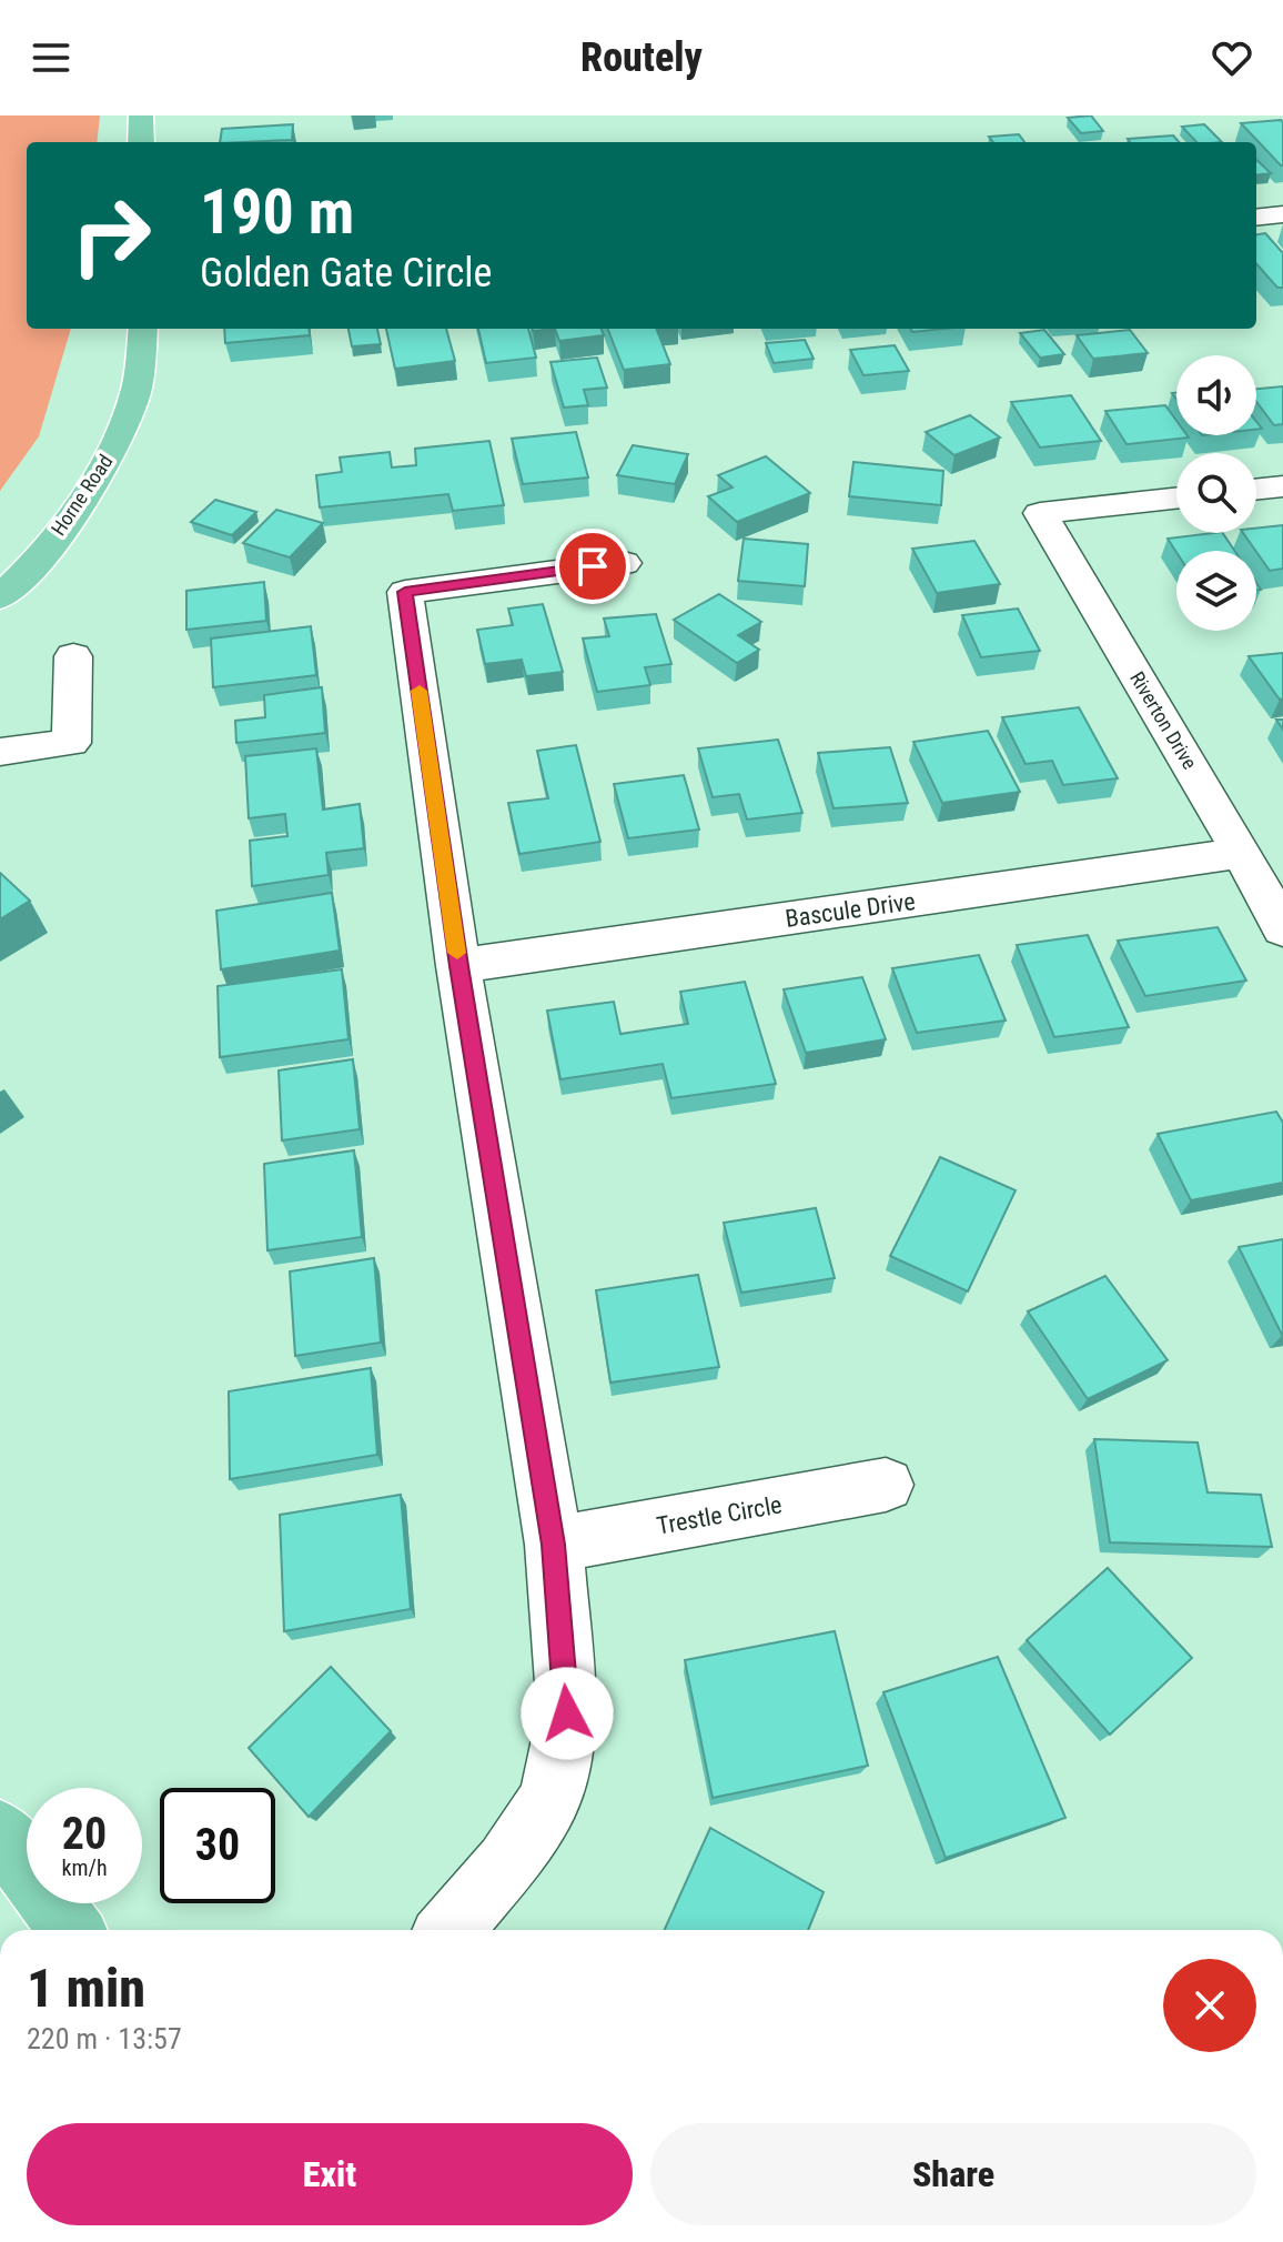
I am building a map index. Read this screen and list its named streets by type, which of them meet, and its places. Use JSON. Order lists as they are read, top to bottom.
{
  "streets": {
    "main road": ["Horne Road"],
    "street": ["Riverton Drive", "Bascule Drive", "Trestle Circle"]
  },
  "crossings": [
    ["Riverton Drive", "Bascule Drive"]
  ],
  "page": {
    "header": "Routely",
    "turn": ["190 m", "Golden Gate Circle"],
    "speed": "20 km/h",
    "limit": "30",
    "heading": ["1 min", "220 m · 13:57"],
    "buttons": ["Exit", "Share"]
  }
}
